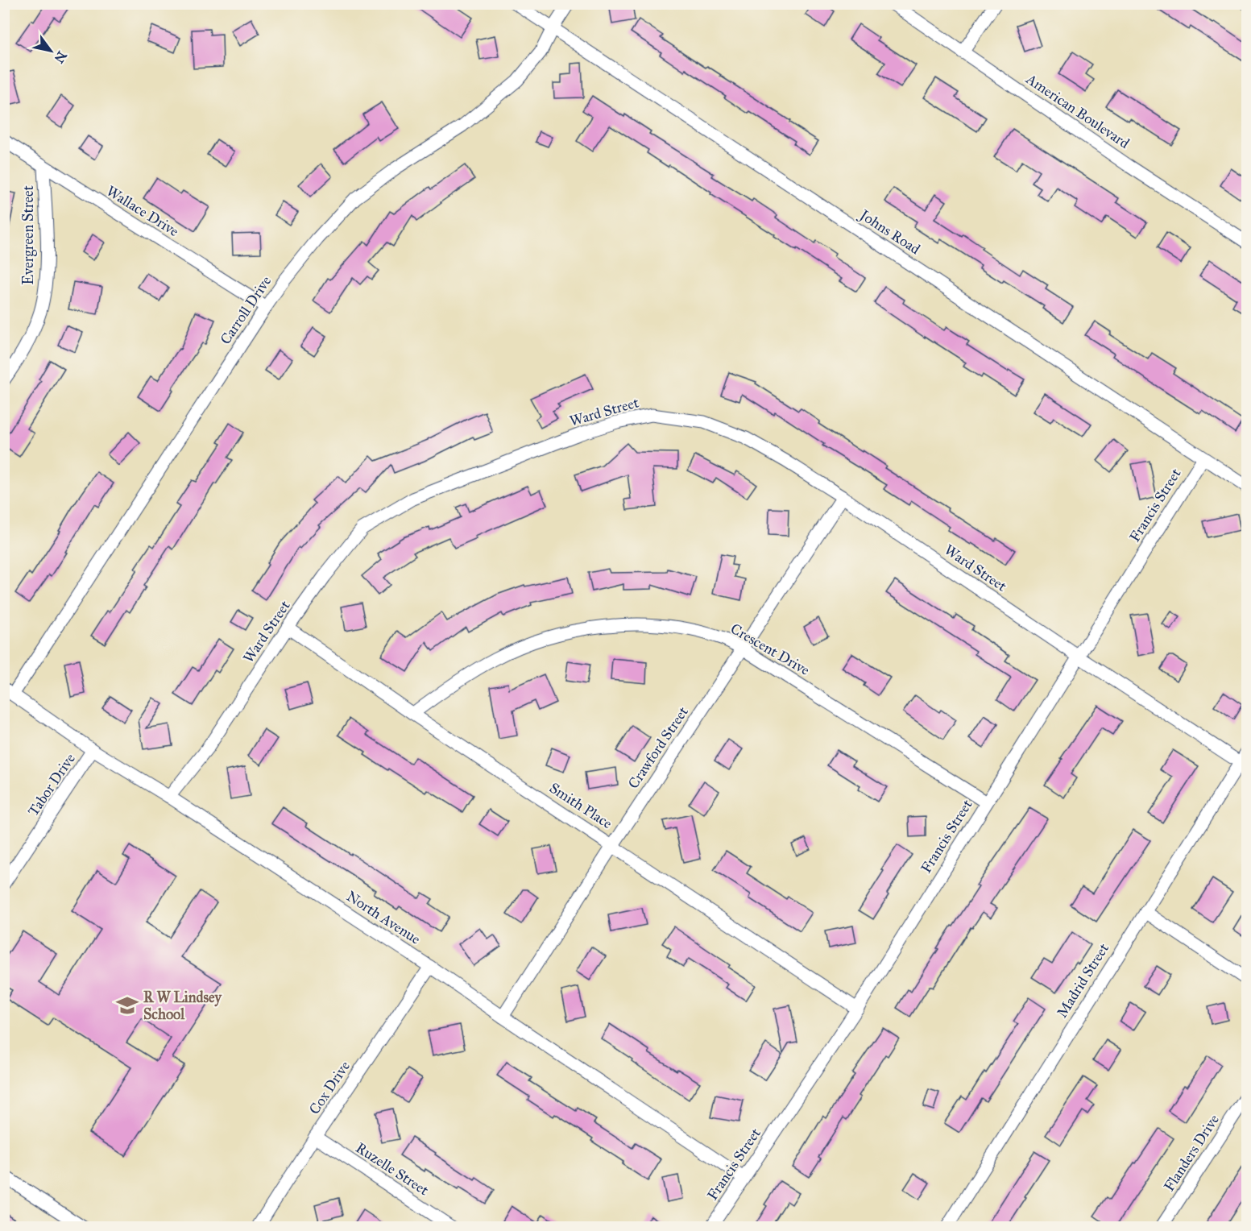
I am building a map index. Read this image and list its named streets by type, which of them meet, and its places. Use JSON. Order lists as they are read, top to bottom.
{
  "streets": {
    "street": [
      "American Boulevard",
      "Wallace Drive",
      "Johns Road",
      "Evergreen Street",
      "Carroll Drive",
      "Ward Street",
      "Francis Street",
      "Crescent Drive",
      "Crawford Street",
      "Tabor Drive",
      "Smith Place",
      "North Avenue",
      "Madrid Street",
      "Cox Drive",
      "Flanders Drive",
      "Ruzelle Street"
    ]
  },
  "crossings": [
    ["Wallace Drive", "Evergreen Street"],
    ["Wallace Drive", "Carroll Drive"],
    ["Johns Road", "Carroll Drive"],
    ["Johns Road", "Francis Street"],
    ["Carroll Drive", "North Avenue"],
    ["Ward Street", "Francis Street"],
    ["Ward Street", "Crawford Street"],
    ["Ward Street", "Smith Place"],
    ["Ward Street", "North Avenue"],
    ["Ward Street", "Madrid Street"],
    ["Francis Street", "Crescent Drive"],
    ["Francis Street", "Smith Place"],
    ["Francis Street", "North Avenue"],
    ["Crescent Drive", "Crawford Street"],
    ["Crescent Drive", "Smith Place"],
    ["Crawford Street", "Smith Place"],
    ["Crawford Street", "North Avenue"],
    ["Tabor Drive", "North Avenue"],
    ["North Avenue", "Cox Drive"],
    ["Cox Drive", "Ruzelle Street"]
  ],
  "places": {
    "school or university": ["R W Lindsey School"]
  },
  "north": "bottom right"
}
